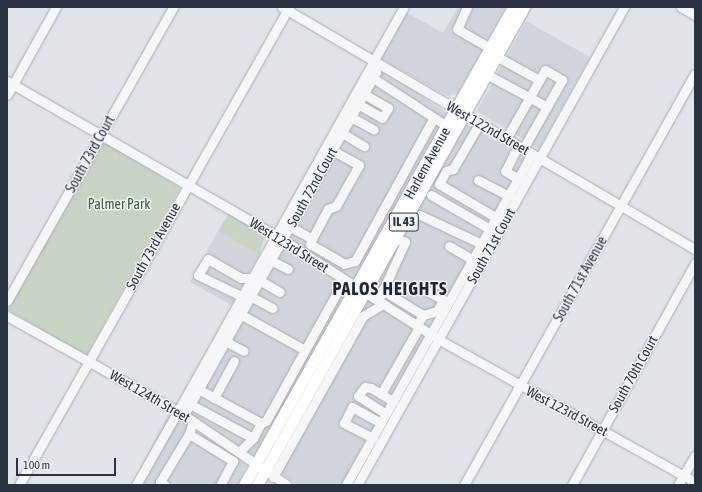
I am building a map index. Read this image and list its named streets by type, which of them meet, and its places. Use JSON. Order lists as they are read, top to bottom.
{
  "streets": {
    "main road": ["Harlem Avenue", "IL 43"],
    "street": [
      "West 122nd Street",
      "South 73rd Court",
      "South 72nd Court",
      "West 123rd Street",
      "South 73rd Avenue",
      "South 71st Court",
      "South 71st Avenue",
      "South 70th Court",
      "West 124th Street"
    ]
  },
  "crossings": [
    ["West 122nd Street", "Harlem Avenue"],
    ["West 122nd Street", "South 72nd Court"],
    ["West 122nd Street", "South 73rd Avenue"],
    ["West 122nd Street", "South 71st Court"],
    ["West 122nd Street", "South 71st Avenue"],
    ["South 73rd Court", "West 123rd Street"],
    ["Harlem Avenue", "West 123rd Street"],
    ["Harlem Avenue", "West 124th Street"],
    ["South 72nd Court", "West 123rd Street"],
    ["South 72nd Court", "West 124th Street"],
    ["West 123rd Street", "South 73rd Avenue"],
    ["West 123rd Street", "South 71st Court"],
    ["West 123rd Street", "South 71st Avenue"],
    ["West 123rd Street", "South 70th Court"],
    ["South 73rd Avenue", "West 124th Street"]
  ],
  "districts": ["PALOS HEIGHTS"],
  "parks": ["Palmer Park"],
  "scale_bar": "100 m"
}
